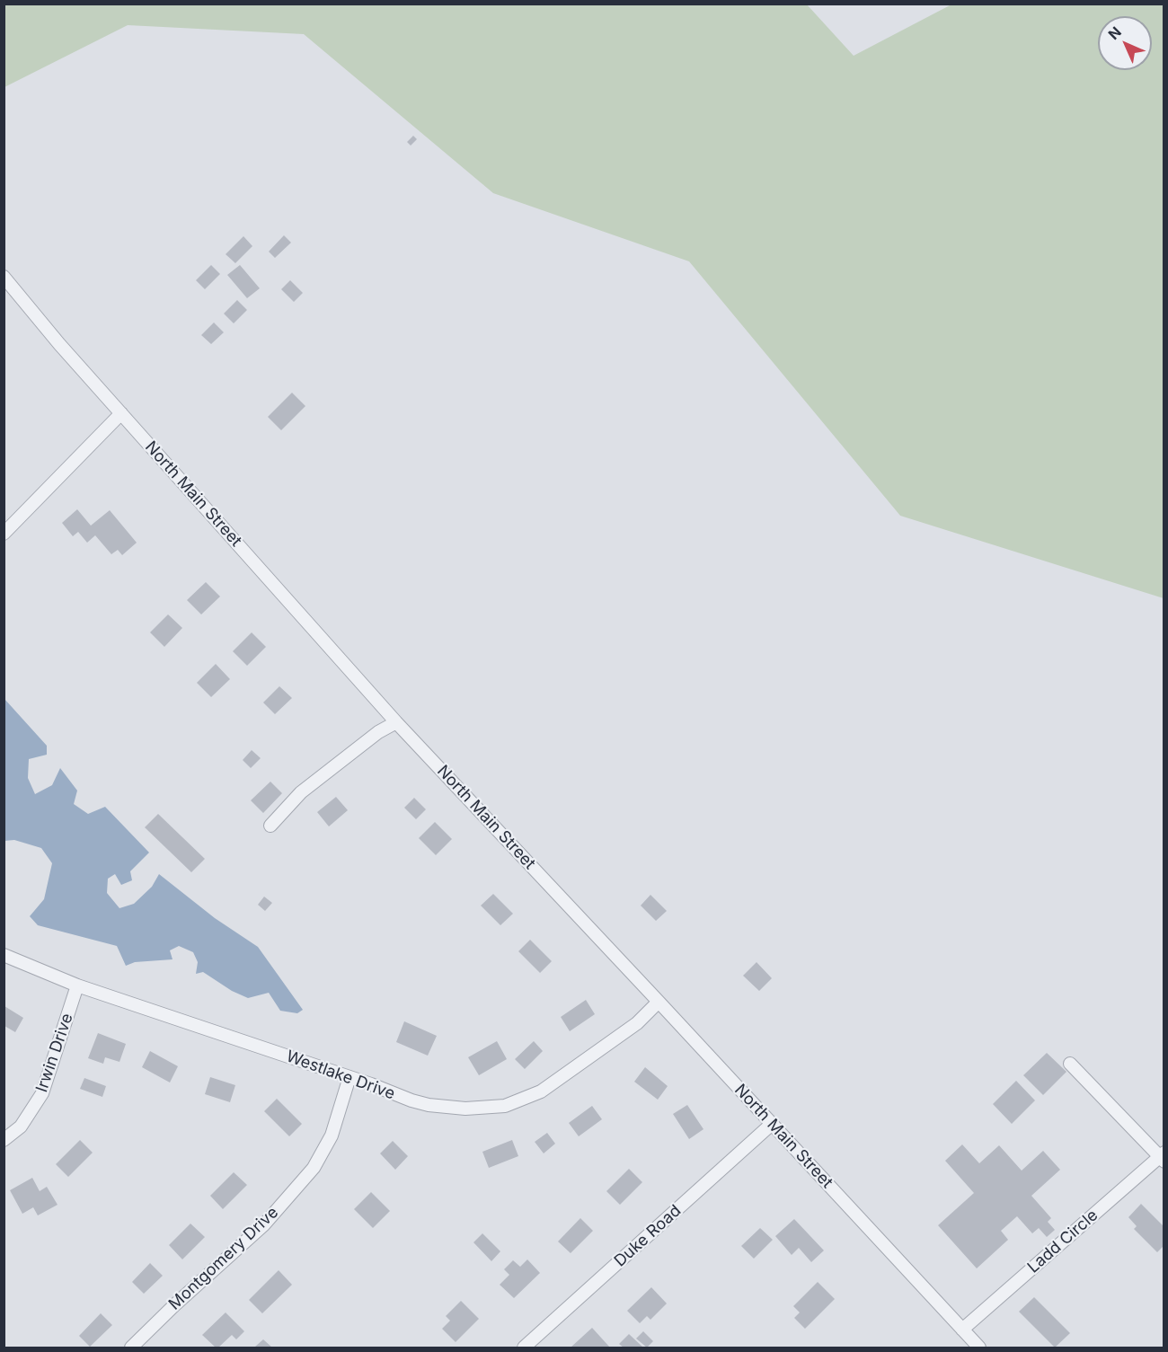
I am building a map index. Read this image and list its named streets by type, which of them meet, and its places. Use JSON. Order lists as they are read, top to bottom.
{
  "streets": {
    "street": [
      "North Main Street",
      "Irwin Drive",
      "Westlake Drive",
      "Duke Road",
      "Ladd Circle",
      "Montgomery Drive"
    ]
  },
  "crossings": [
    ["North Main Street", "Westlake Drive"],
    ["North Main Street", "Duke Road"],
    ["North Main Street", "Ladd Circle"],
    ["Irwin Drive", "Westlake Drive"],
    ["Westlake Drive", "Montgomery Drive"]
  ],
  "north": "top left"
}
